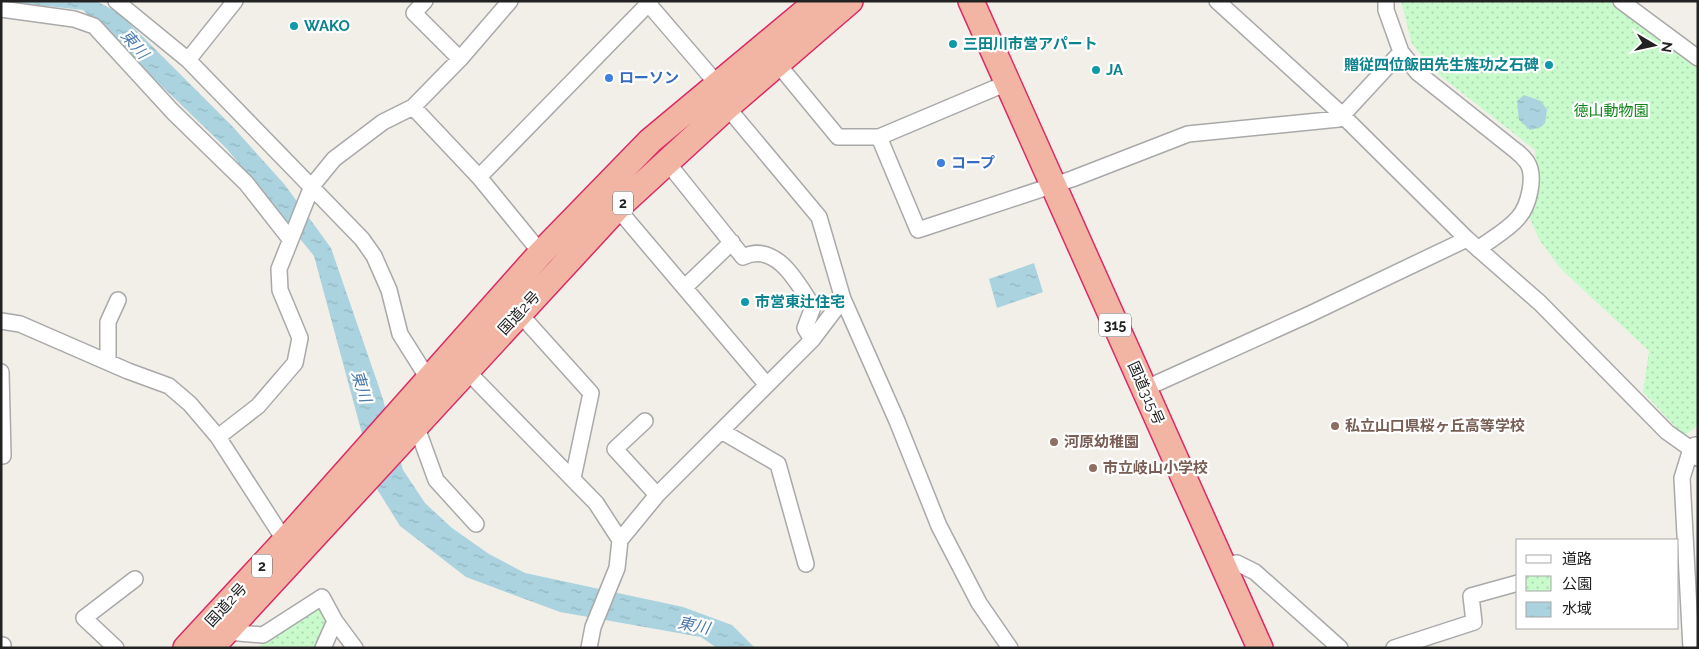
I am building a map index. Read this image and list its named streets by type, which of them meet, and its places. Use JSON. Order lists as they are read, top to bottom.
{
  "streets": {
    "highway": [
      "2",
      "国道2号",
      "315",
      "国道315号"
    ]
  },
  "crossings": [
    ["2", "国道2号"]
  ],
  "water": ["東川"],
  "parks": ["徳山動物園"],
  "places": [
    "WAKO",
    "三田川市営アパート",
    "贈従四位飯田先生旌功之石碑",
    "JA",
    "ローソン",
    "コープ",
    "市営東辻住宅",
    "私立山口県桜ヶ丘高等学校",
    "河原幼稚園",
    "市立岐山小学校"
  ],
  "legend": ["道路", "公園", "水域"],
  "north": "right"
}
